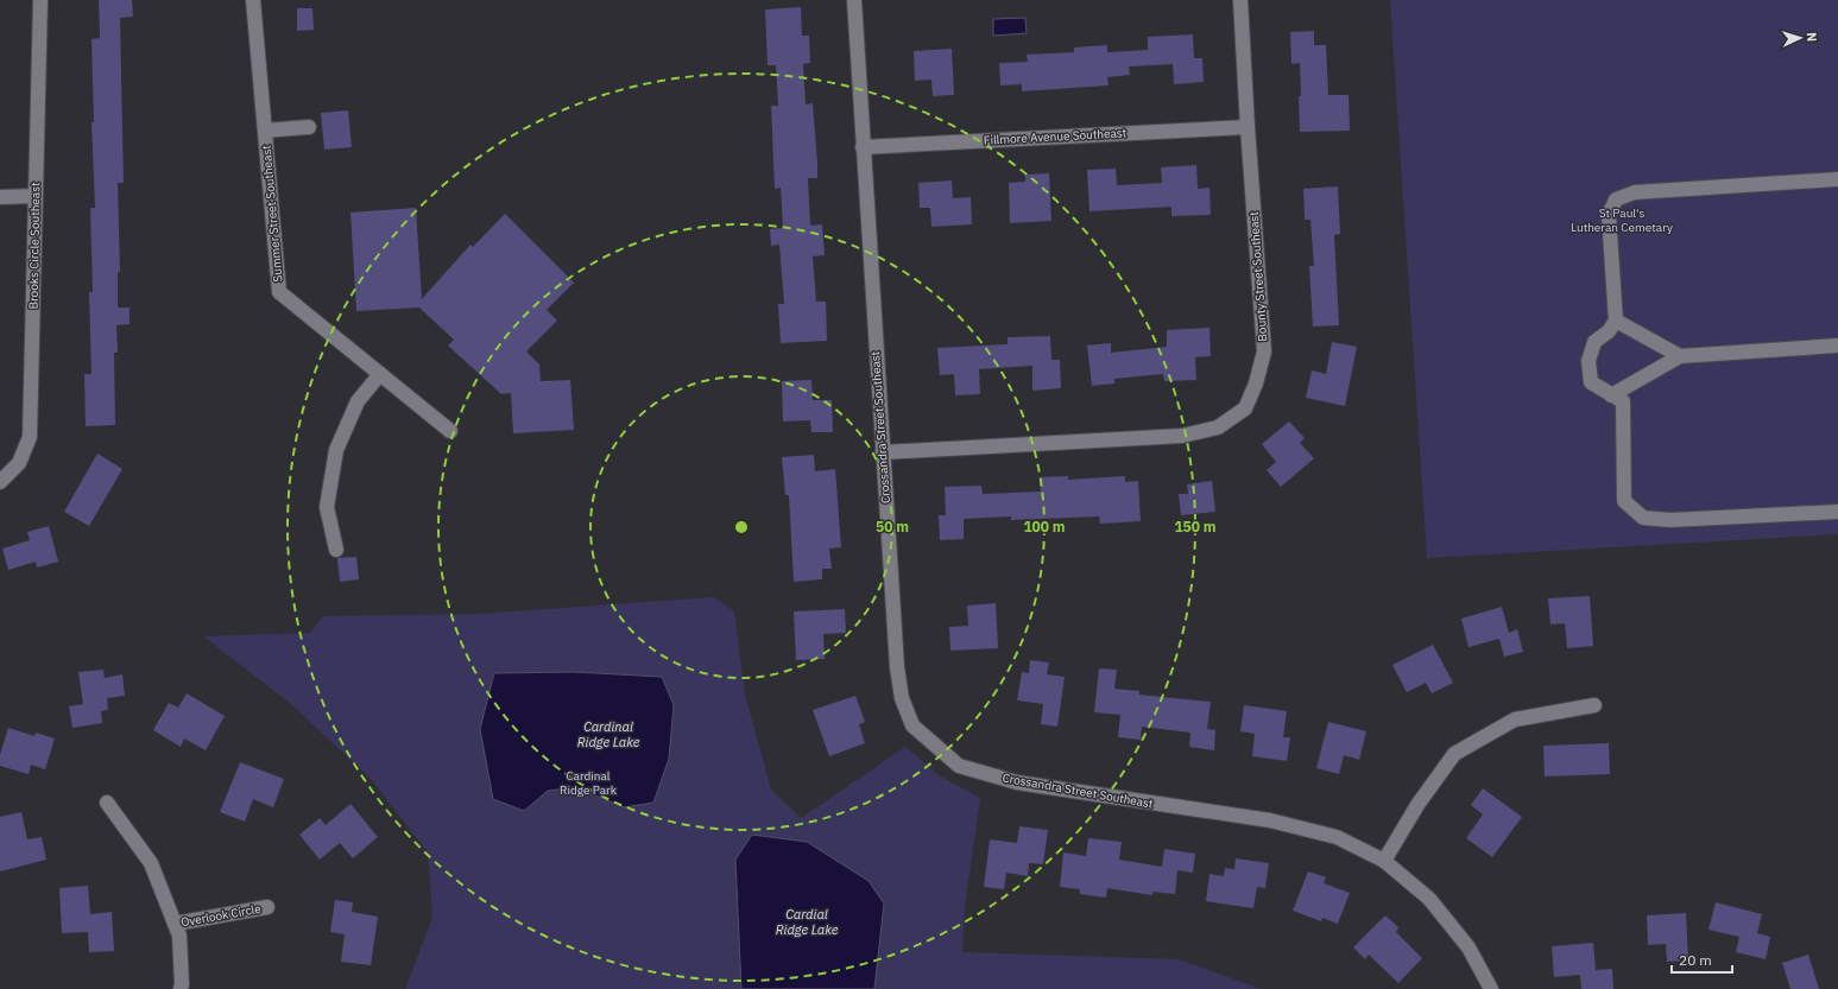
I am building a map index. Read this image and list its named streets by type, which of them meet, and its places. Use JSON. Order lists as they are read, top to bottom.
{
  "streets": {
    "street": [
      "Fillmore Avenue Southeast",
      "Summer Street Southeast",
      "Brooks Circle Southeast",
      "Bounty Street Southeast",
      "Crossandra Street Southeast",
      "Overlook Circle"
    ]
  },
  "crossings": [
    ["Fillmore Avenue Southeast", "Bounty Street Southeast"],
    ["Fillmore Avenue Southeast", "Crossandra Street Southeast"],
    ["Bounty Street Southeast", "Crossandra Street Southeast"]
  ],
  "water": ["Cardinal Ridge Lake", "Cardial Ridge Lake"],
  "parks": ["St Paul's Lutheran Cemetary", "Cardinal Ridge Park"],
  "scale_bar": "20 m",
  "north": "right",
  "rings": ["50 m", "100 m", "150 m"]
}
